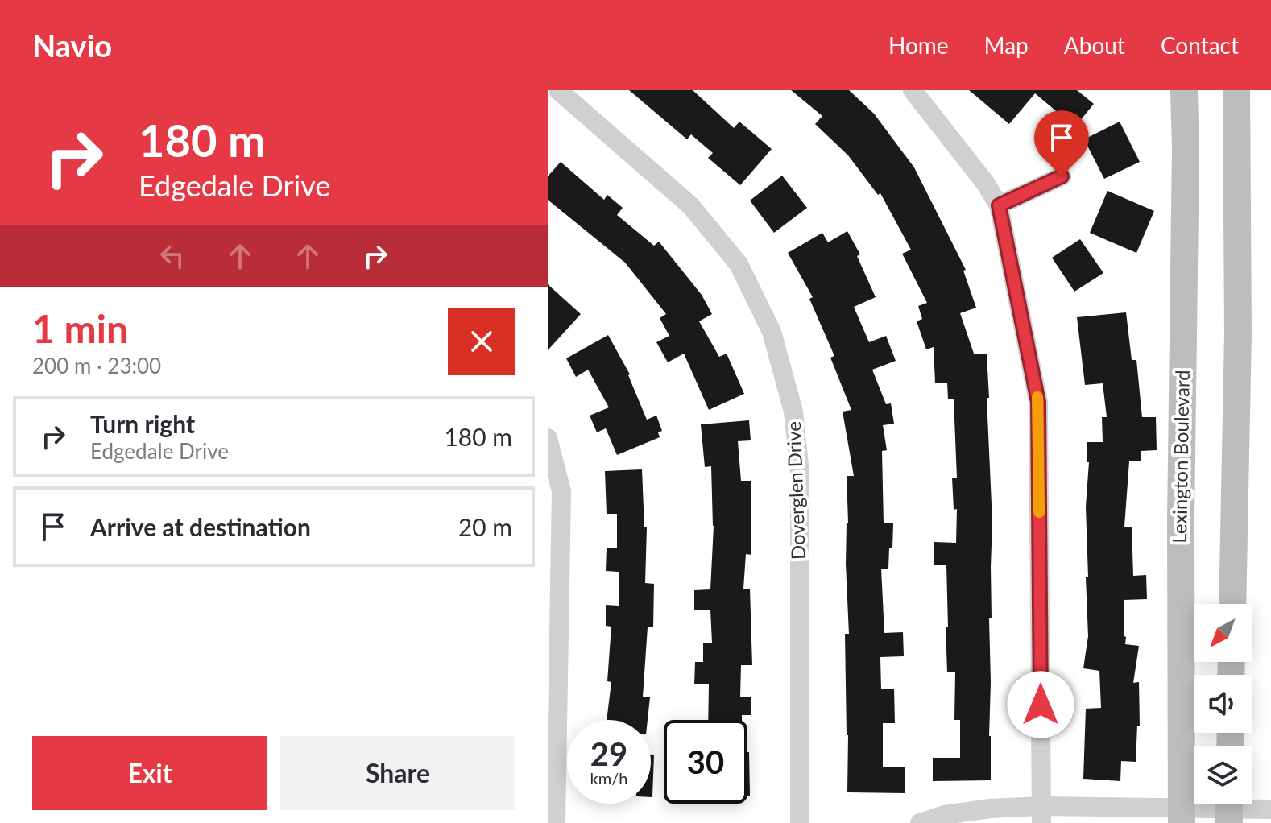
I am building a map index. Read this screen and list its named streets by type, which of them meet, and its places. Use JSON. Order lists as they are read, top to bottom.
{
  "streets": {
    "street": ["Lexington Boulevard", "Doverglen Drive"]
  },
  "north": "bottom left",
  "page": {
    "header": "Navio",
    "nav": [
      "Home",
      "Map",
      "About",
      "Contact"
    ],
    "turn": ["180 m", "Edgedale Drive"],
    "heading": ["1 min", "200 m · 23:00"],
    "list": [
      {
        "name": "Turn right",
        "note": "Edgedale Drive",
        "value": "180 m"
      },
      {
        "name": "Arrive at destination",
        "value": "20 m"
      }
    ],
    "speed": "29 km/h",
    "limit": "30",
    "buttons": ["Exit", "Share"]
  }
}
